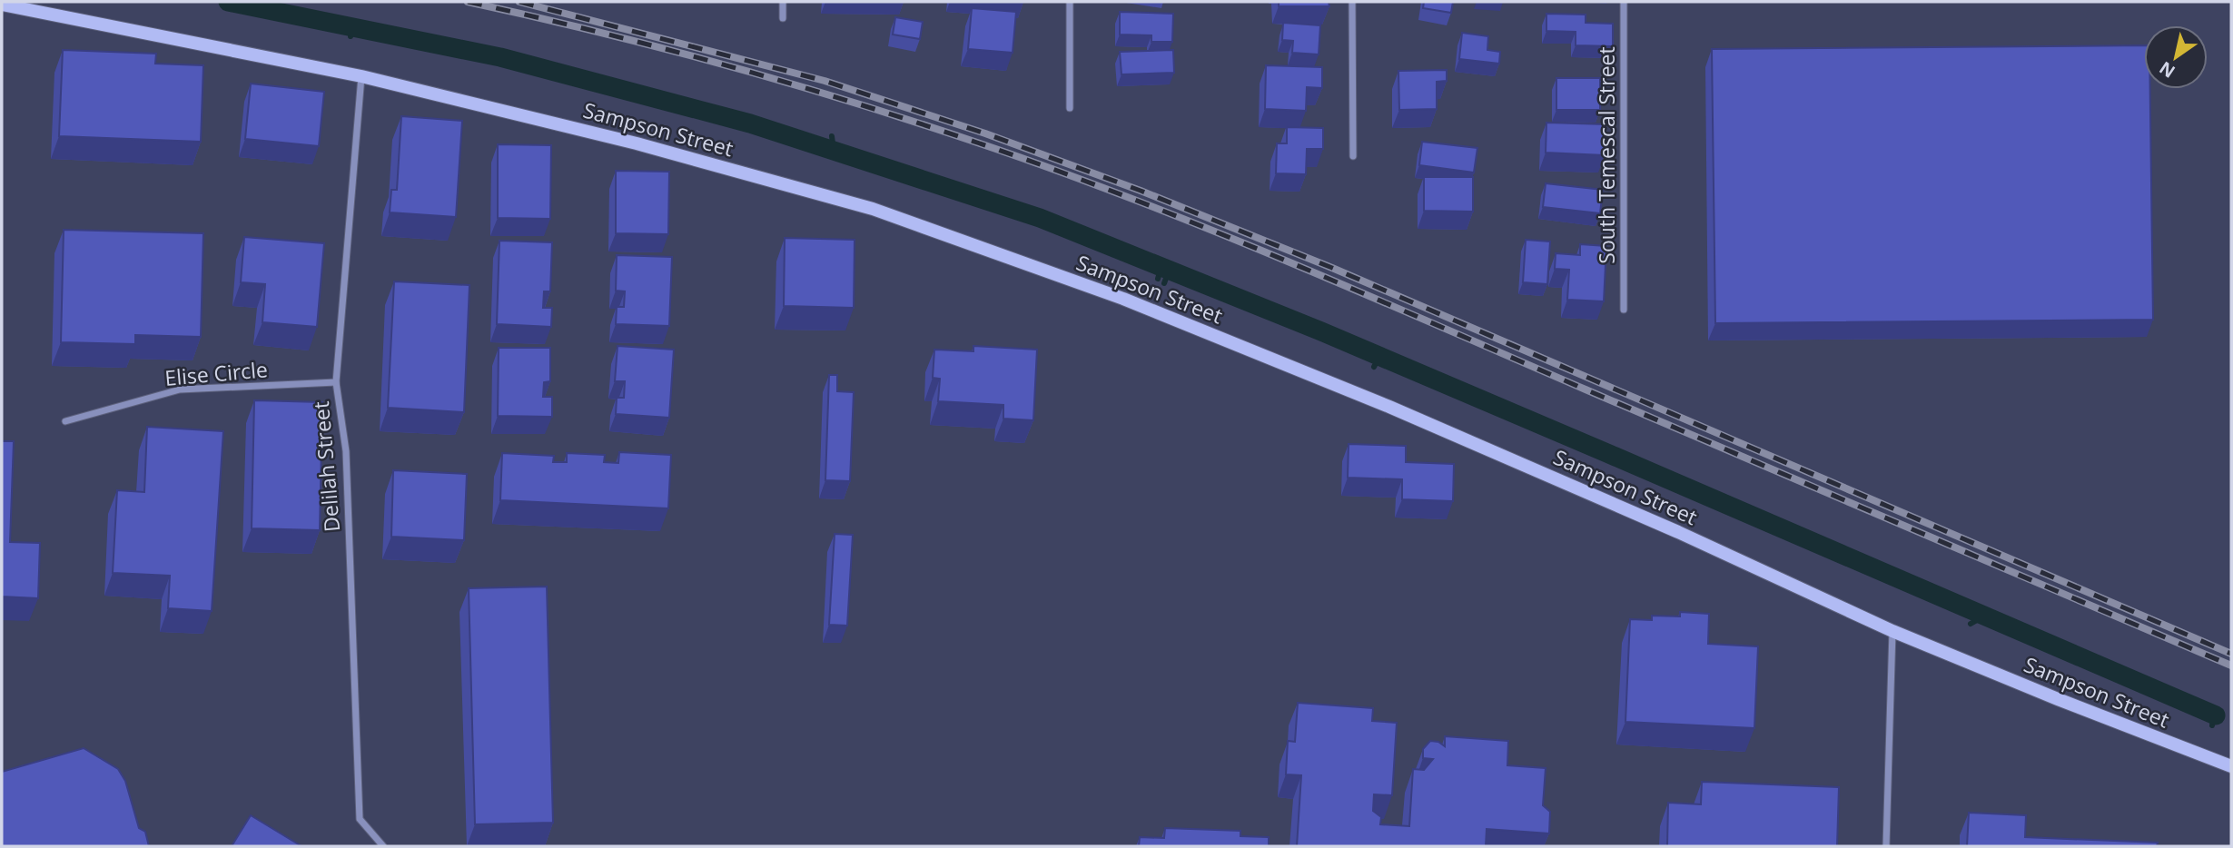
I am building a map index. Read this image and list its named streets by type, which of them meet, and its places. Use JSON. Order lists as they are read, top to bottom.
{
  "streets": {
    "street": [
      "Sampson Street",
      "South Temescal Street",
      "Elise Circle",
      "Delilah Street"
    ]
  },
  "crossings": [
    ["Sampson Street", "Delilah Street"],
    ["Elise Circle", "Delilah Street"]
  ],
  "north": "bottom left"
}
